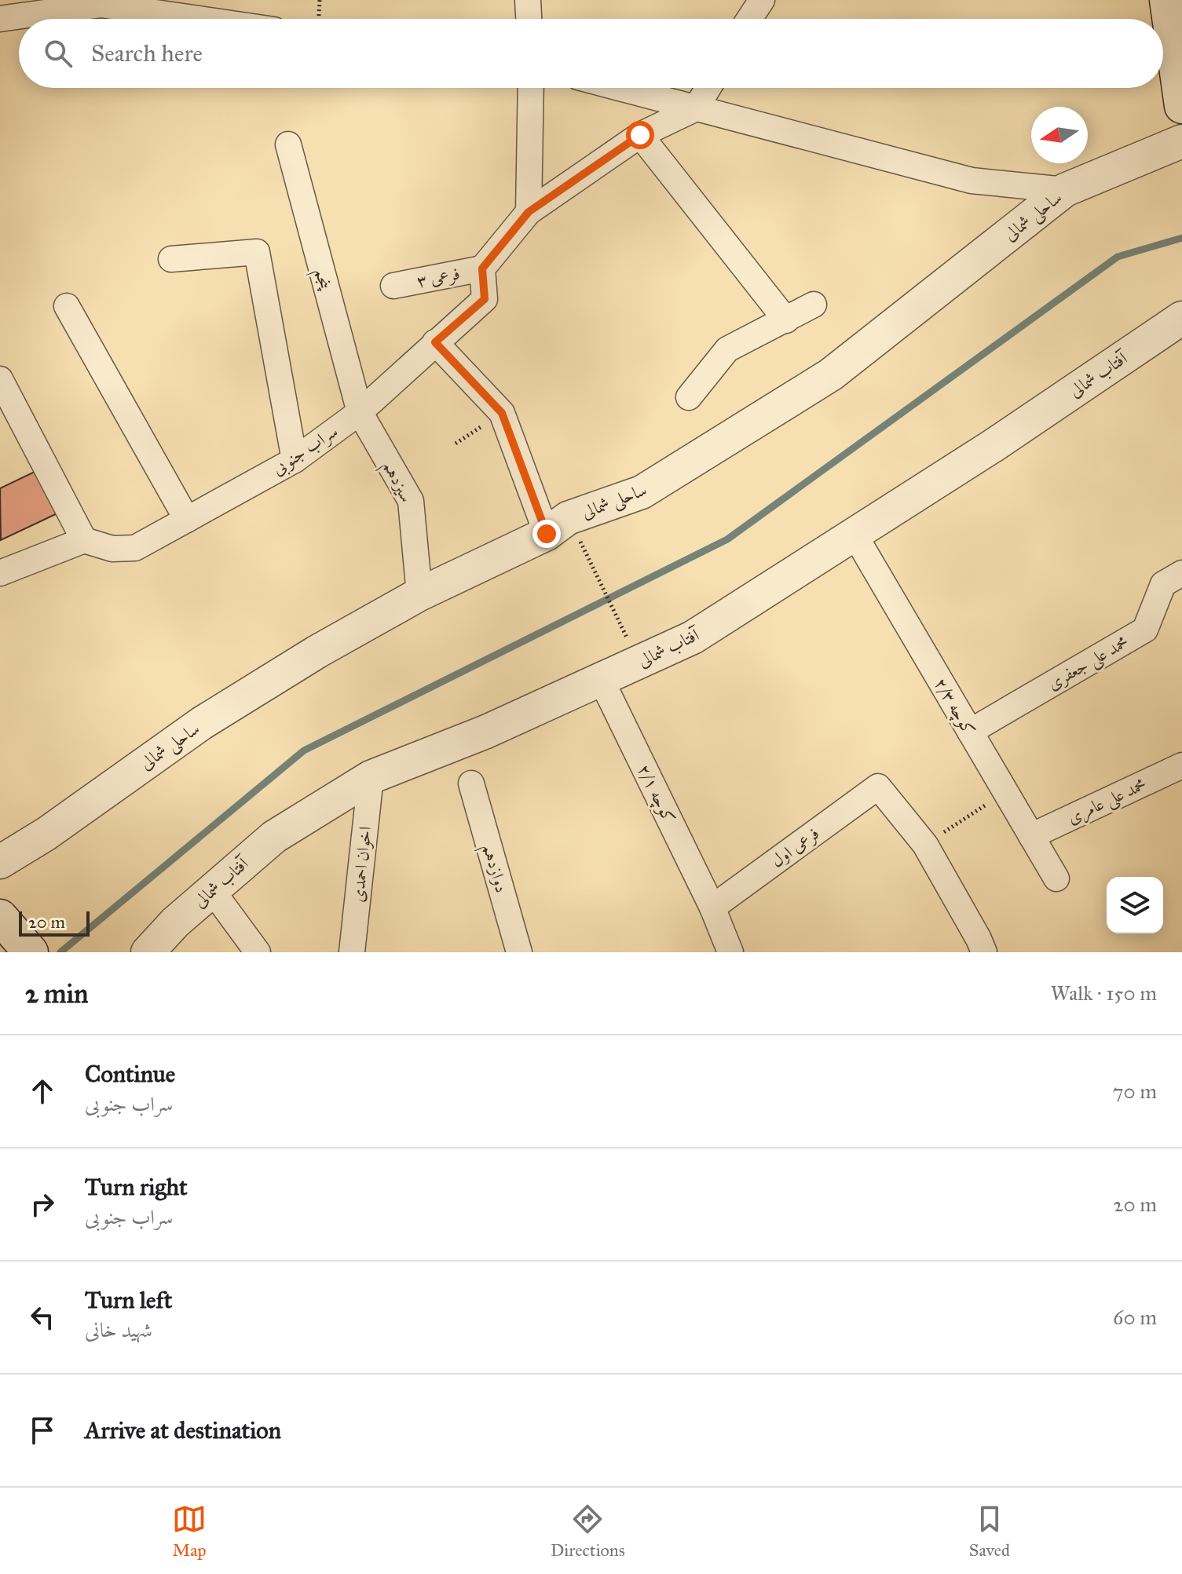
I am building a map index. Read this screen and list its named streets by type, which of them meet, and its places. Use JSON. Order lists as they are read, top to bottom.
{
  "streets": {
    "street": [
      "ساحلی شمالی",
      "فرعی ۳",
      "پنجم",
      "آفتاب شمالی",
      "سراب جنوبی",
      "سیزدهم",
      "محمد علی جعفری",
      "کوچه ۲/۳",
      "کوچه ۲/۱",
      "محمد علی عامری",
      "فرعی اول",
      "اخوان احمدی",
      "دوازدهم"
    ]
  },
  "crossings": [
    ["ساحلی شمالی", "سیزدهم"],
    ["فرعی ۳", "سراب جنوبی"],
    ["پنجم", "سراب جنوبی"],
    ["پنجم", "سیزدهم"],
    ["آفتاب شمالی", "کوچه ۲/۳"],
    ["آفتاب شمالی", "کوچه ۲/۱"],
    ["آفتاب شمالی", "اخوان احمدی"],
    ["سراب جنوبی", "سیزدهم"],
    ["محمد علی جعفری", "کوچه ۲/۳"],
    ["کوچه ۲/۳", "محمد علی عامری"],
    ["کوچه ۲/۱", "فرعی اول"]
  ],
  "scale_bar": "20 m",
  "north": "left",
  "page": {
    "search": "Search here",
    "scale": "20 m",
    "heading": ["2 min", "Walk · 150 m"],
    "list": [
      ["Continue", "سراب جنوبی", "70 m"],
      ["Turn right", "سراب جنوبی", "20 m"],
      ["Turn left", "شهید خانی", "60 m"],
      "Arrive at destination"
    ],
    "nav": ["Map", "Directions", "Saved"]
  }
}
